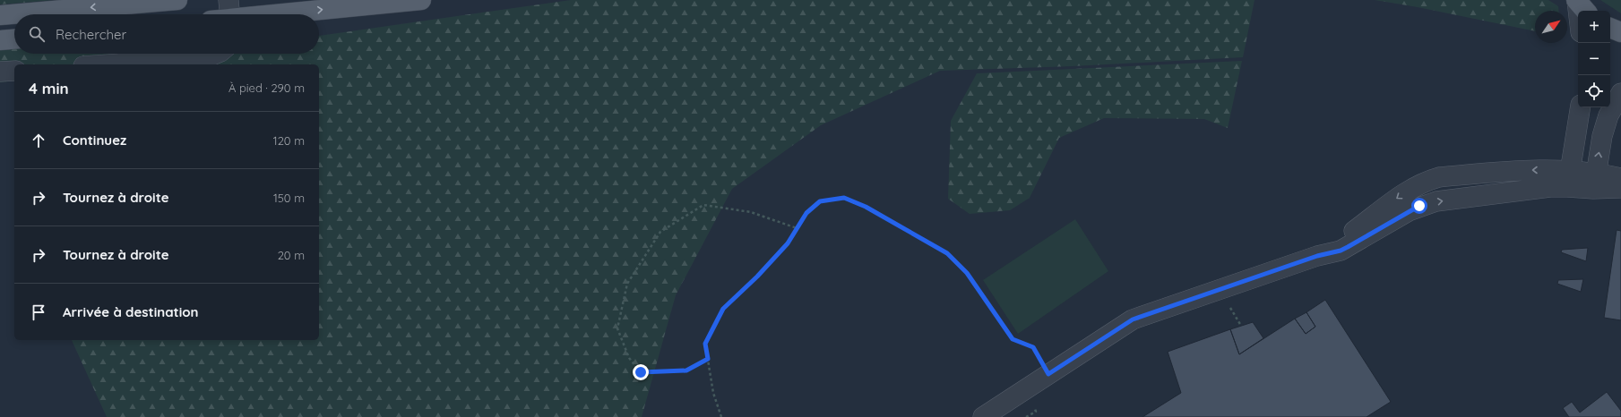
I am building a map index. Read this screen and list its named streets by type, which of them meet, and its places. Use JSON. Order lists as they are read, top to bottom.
{
  "north": "top right",
  "page": {
    "map_buttons": ["+", "−"],
    "search": "Rechercher",
    "heading": ["4 min", "À pied · 290 m"],
    "list": [
      ["Continuez", "120 m"],
      ["Tournez à droite", "150 m"],
      ["Tournez à droite", "20 m"],
      "Arrivée à destination"
    ]
  }
}
